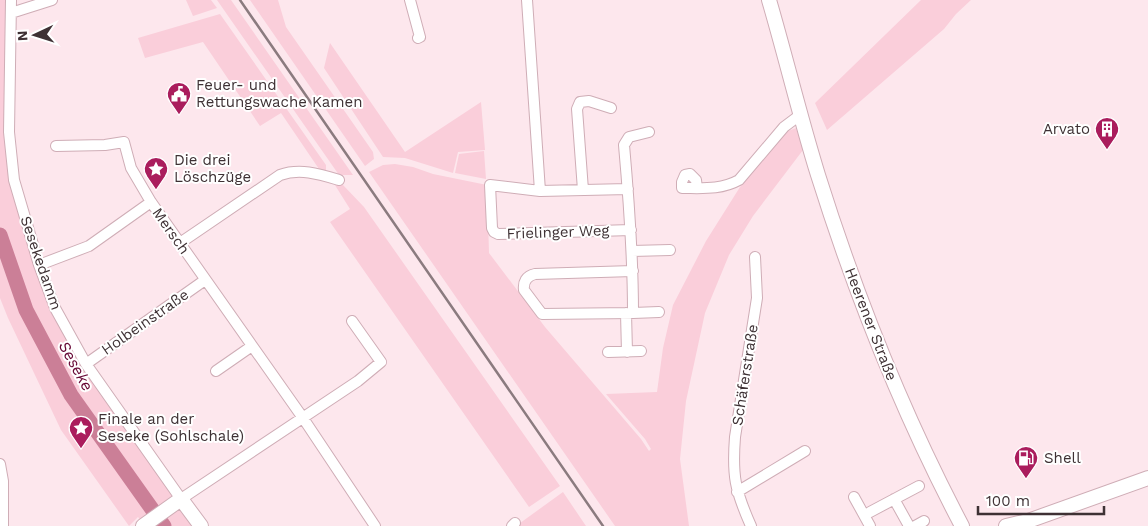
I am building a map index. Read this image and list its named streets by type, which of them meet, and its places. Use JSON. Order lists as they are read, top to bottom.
{
  "streets": {
    "main road": ["Sesekedamm", "Heerener Straße"],
    "street": [
      "Mersch",
      "Frielinger Weg",
      "Holbeinstraße",
      "Schäferstraße"
    ]
  },
  "crossings": [
    ["Mersch", "Holbeinstraße"],
    ["Sesekedamm", "Holbeinstraße"]
  ],
  "water": ["Seseke"],
  "places": {
    "public building": ["Feuer- und Rettungswache Kamen"],
    "building": ["Arvato"],
    "place": ["Die drei Löschzüge", "Finale an der Seseke (Sohlschale)"],
    "fuel station": ["Shell"]
  },
  "scale_bar": "100 m",
  "north": "left"
}
